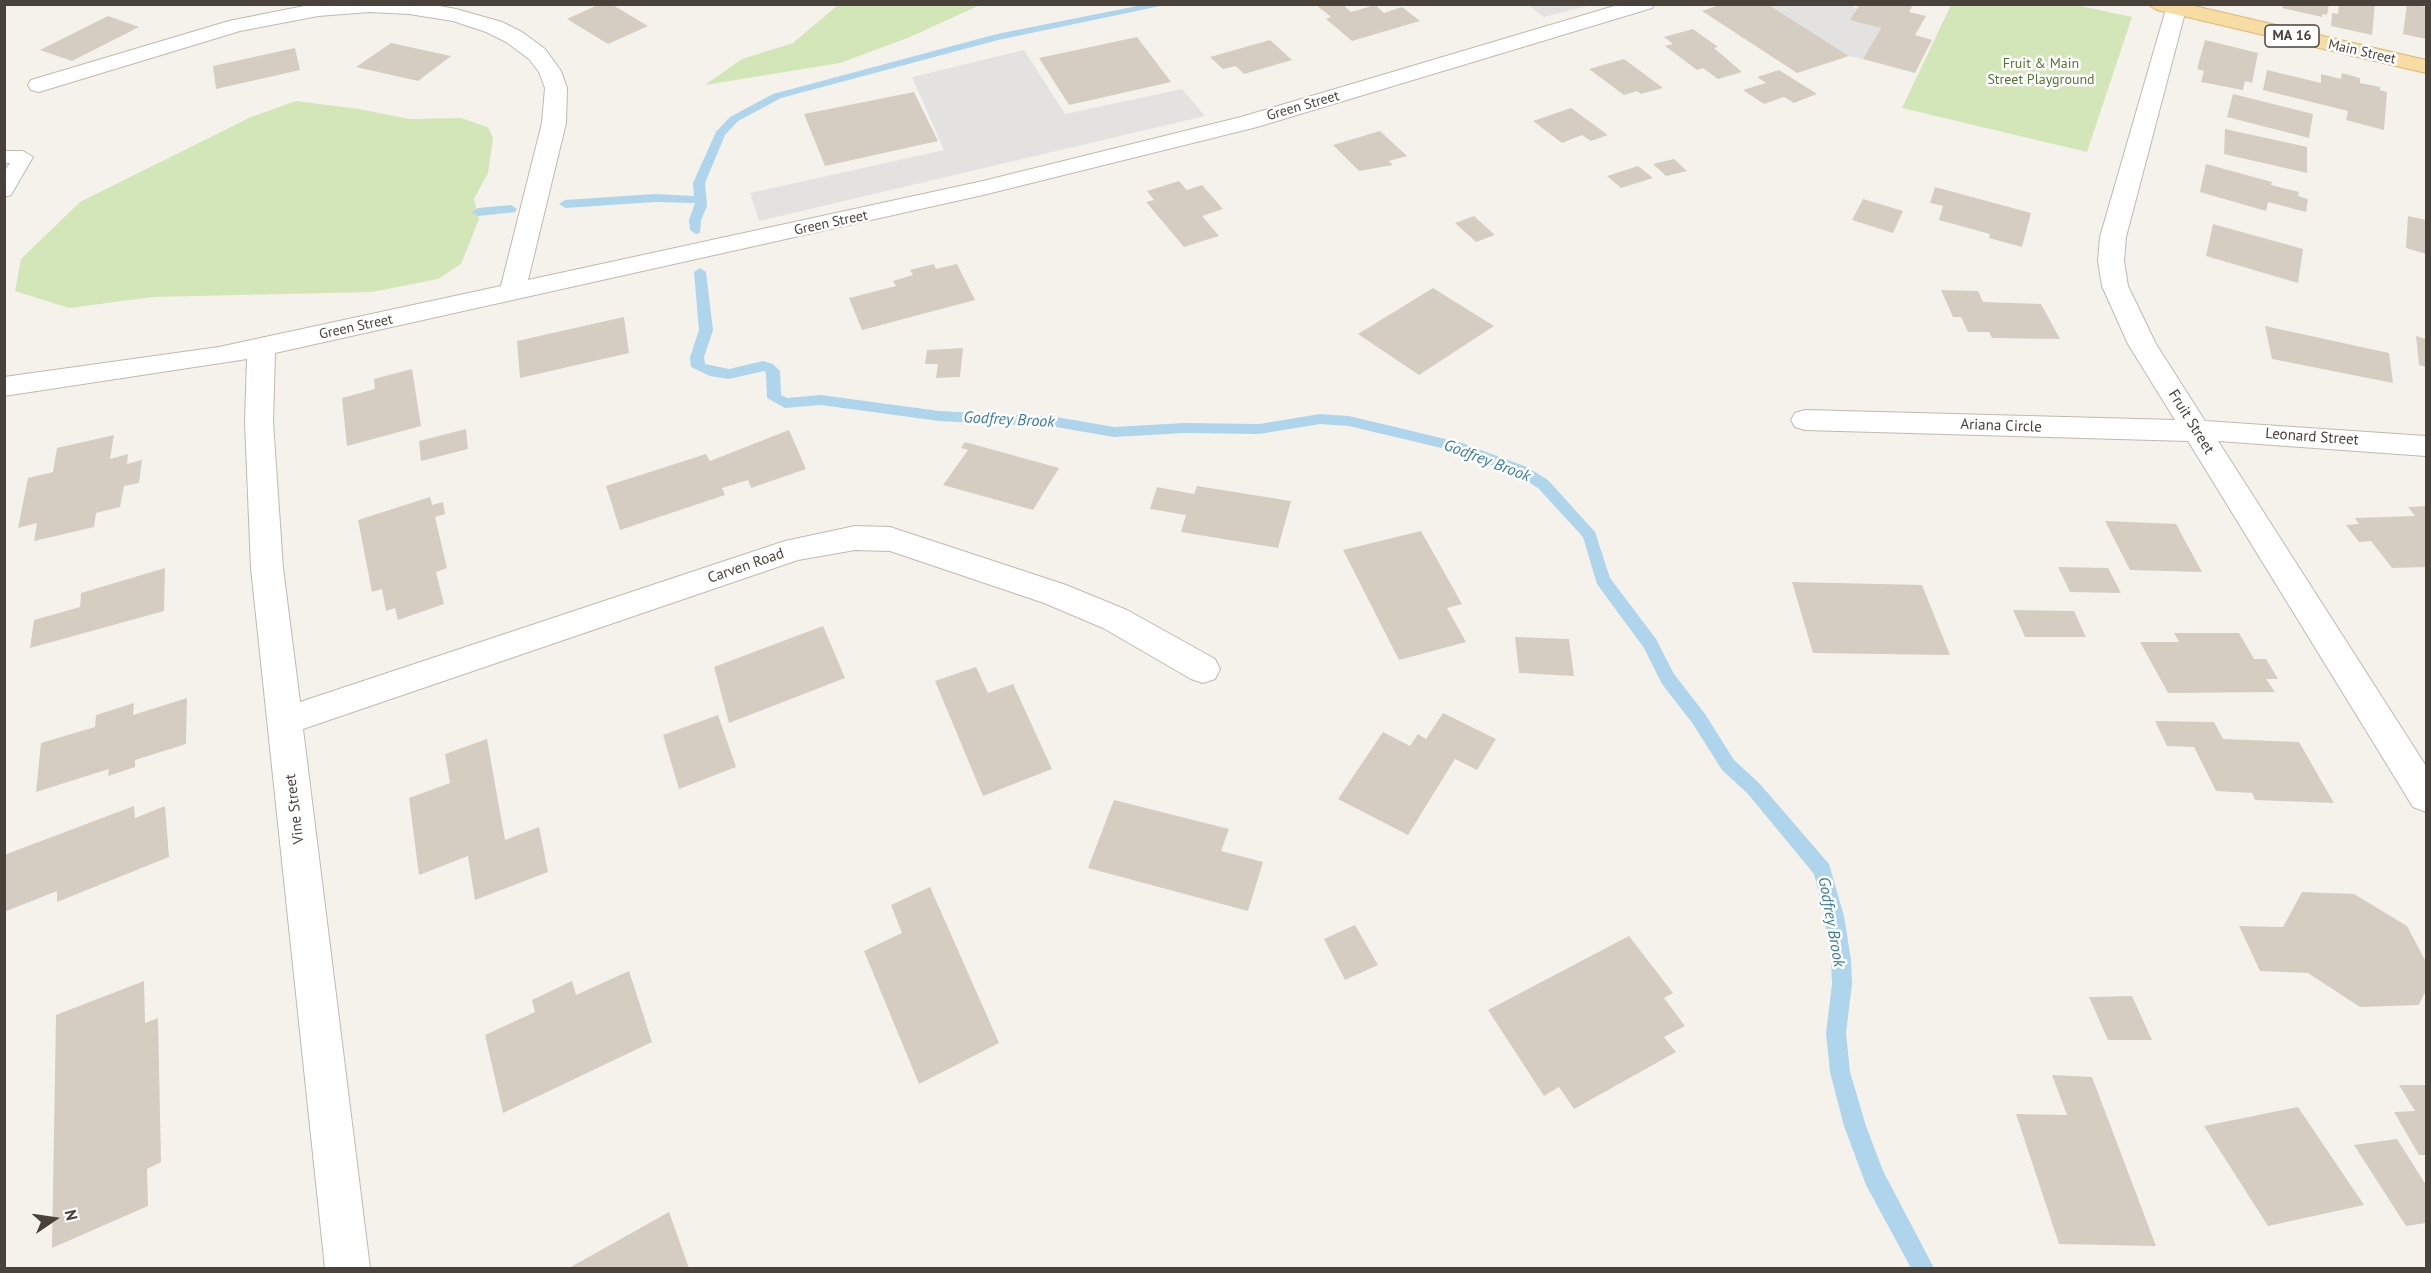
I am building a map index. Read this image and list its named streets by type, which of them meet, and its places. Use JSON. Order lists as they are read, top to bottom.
{
  "streets": {
    "main road": ["MA 16", "Main Street"],
    "street": [
      "Green Street",
      "Fruit Street",
      "Ariana Circle",
      "Leonard Street",
      "Carven Road",
      "Vine Street"
    ]
  },
  "crossings": [
    ["Main Street", "Fruit Street"],
    ["Green Street", "Vine Street"],
    ["Fruit Street", "Ariana Circle"],
    ["Fruit Street", "Leonard Street"],
    ["Ariana Circle", "Leonard Street"],
    ["Carven Road", "Vine Street"]
  ],
  "water": ["Godfrey Brook"],
  "parks": ["Fruit & Main Street Playground"],
  "north": "right"
}
